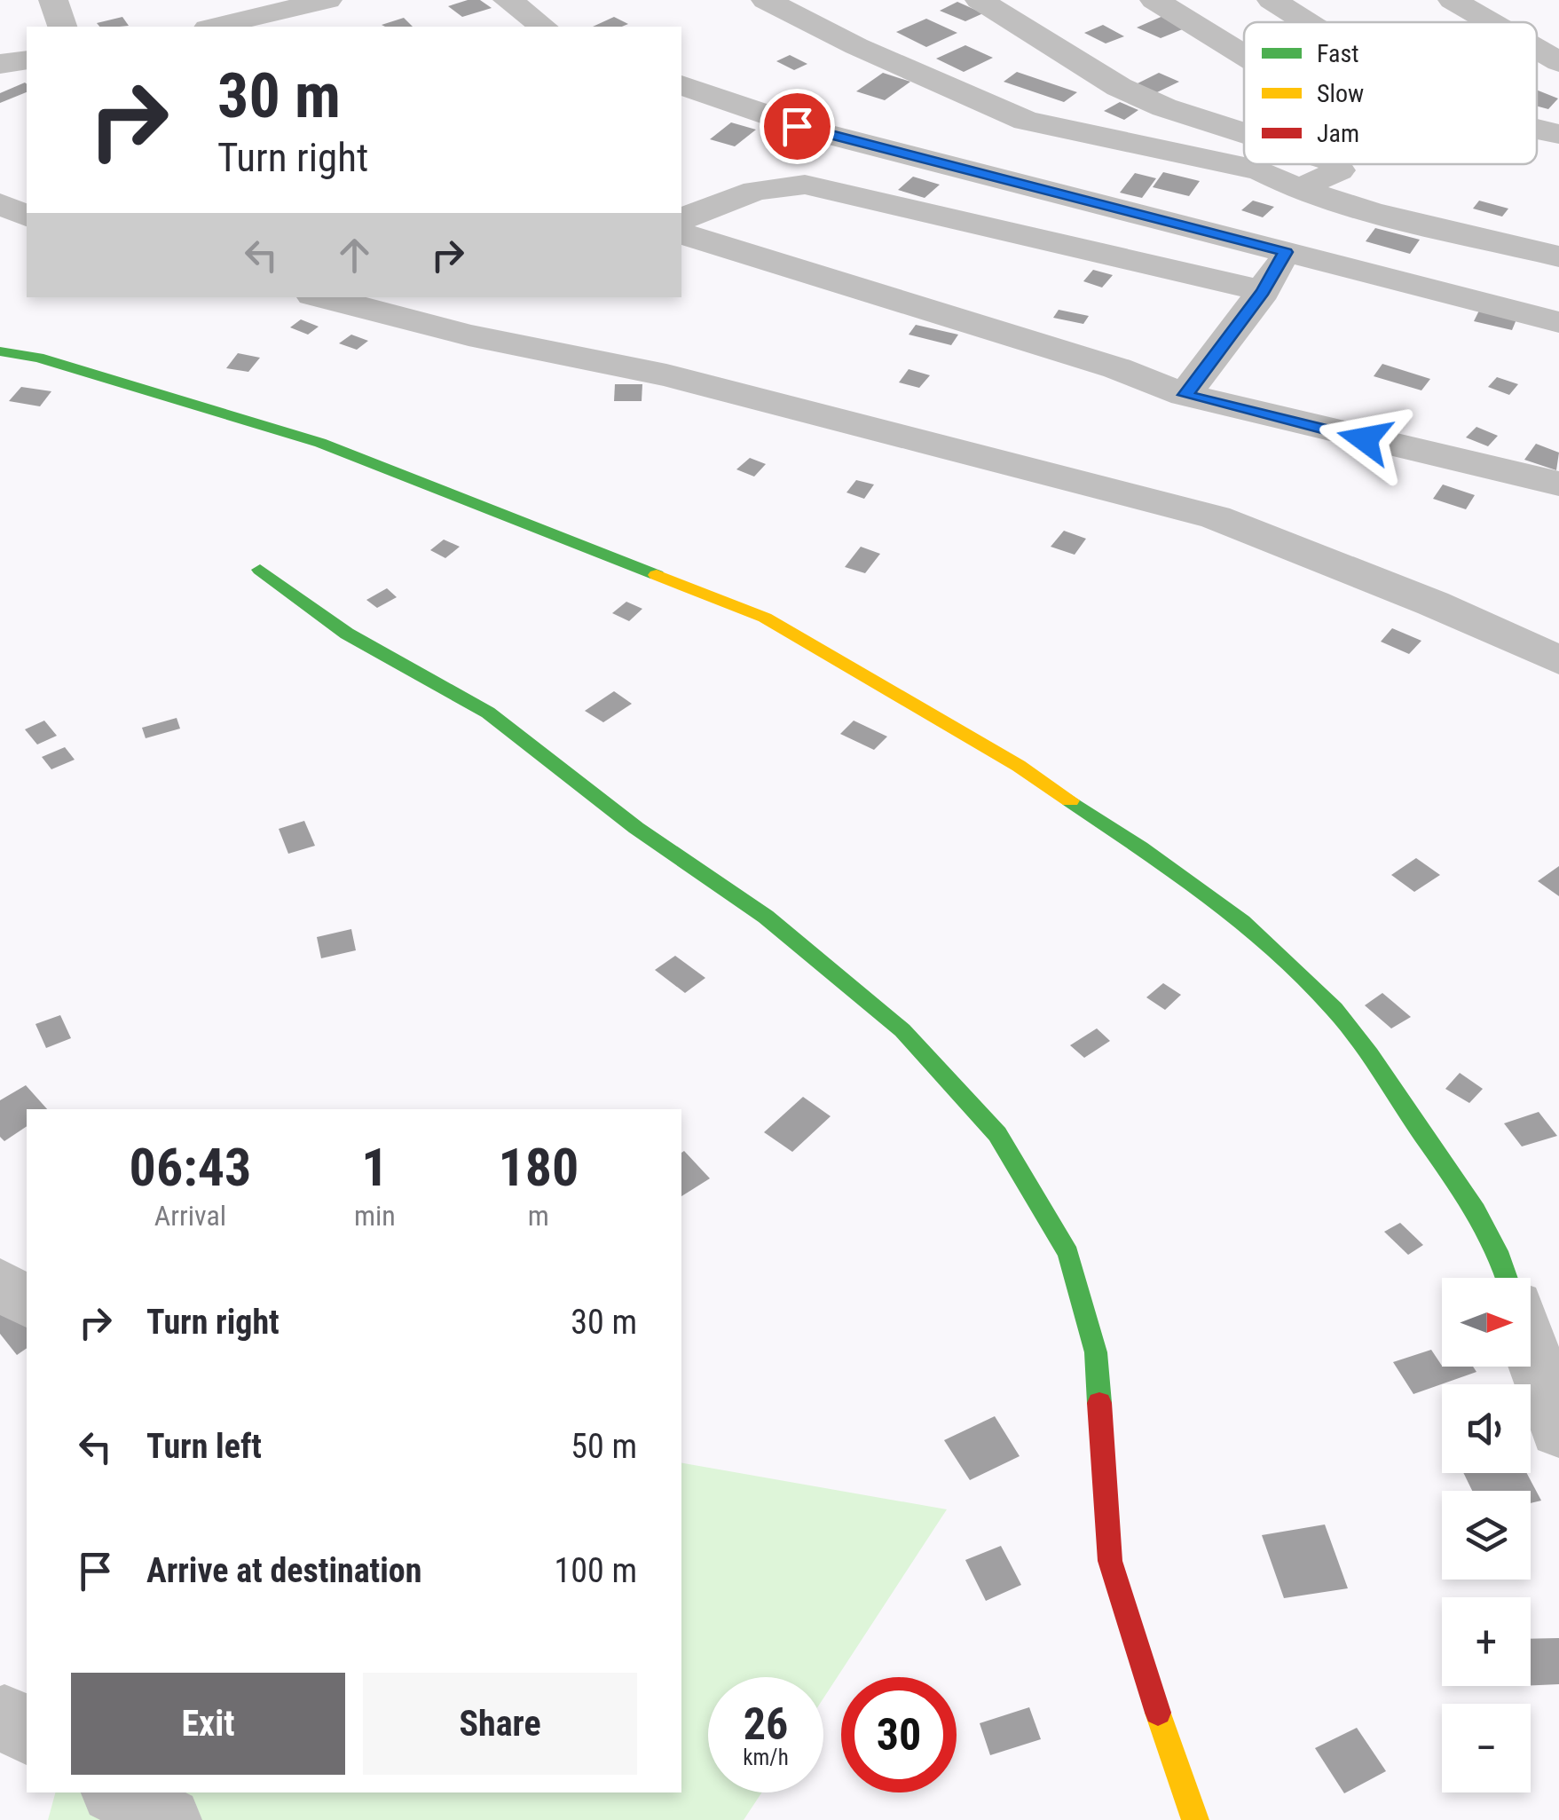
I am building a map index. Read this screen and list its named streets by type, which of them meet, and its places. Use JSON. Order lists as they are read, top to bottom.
{
  "legend": ["Fast", "Slow", "Jam"],
  "north": "right",
  "page": {
    "turn": ["30 m", "Turn right"],
    "eta": [
      "06:43",
      "Arrival",
      "1",
      "min",
      "180",
      "m"
    ],
    "list": [
      {
        "name": "Turn right",
        "value": "30 m"
      },
      {
        "name": "Turn left",
        "value": "50 m"
      },
      {
        "name": "Arrive at destination",
        "value": "100 m"
      }
    ],
    "map_buttons": ["+", "−"],
    "buttons": ["Exit", "Share"],
    "speed": "26 km/h",
    "limit": "30"
  }
}
